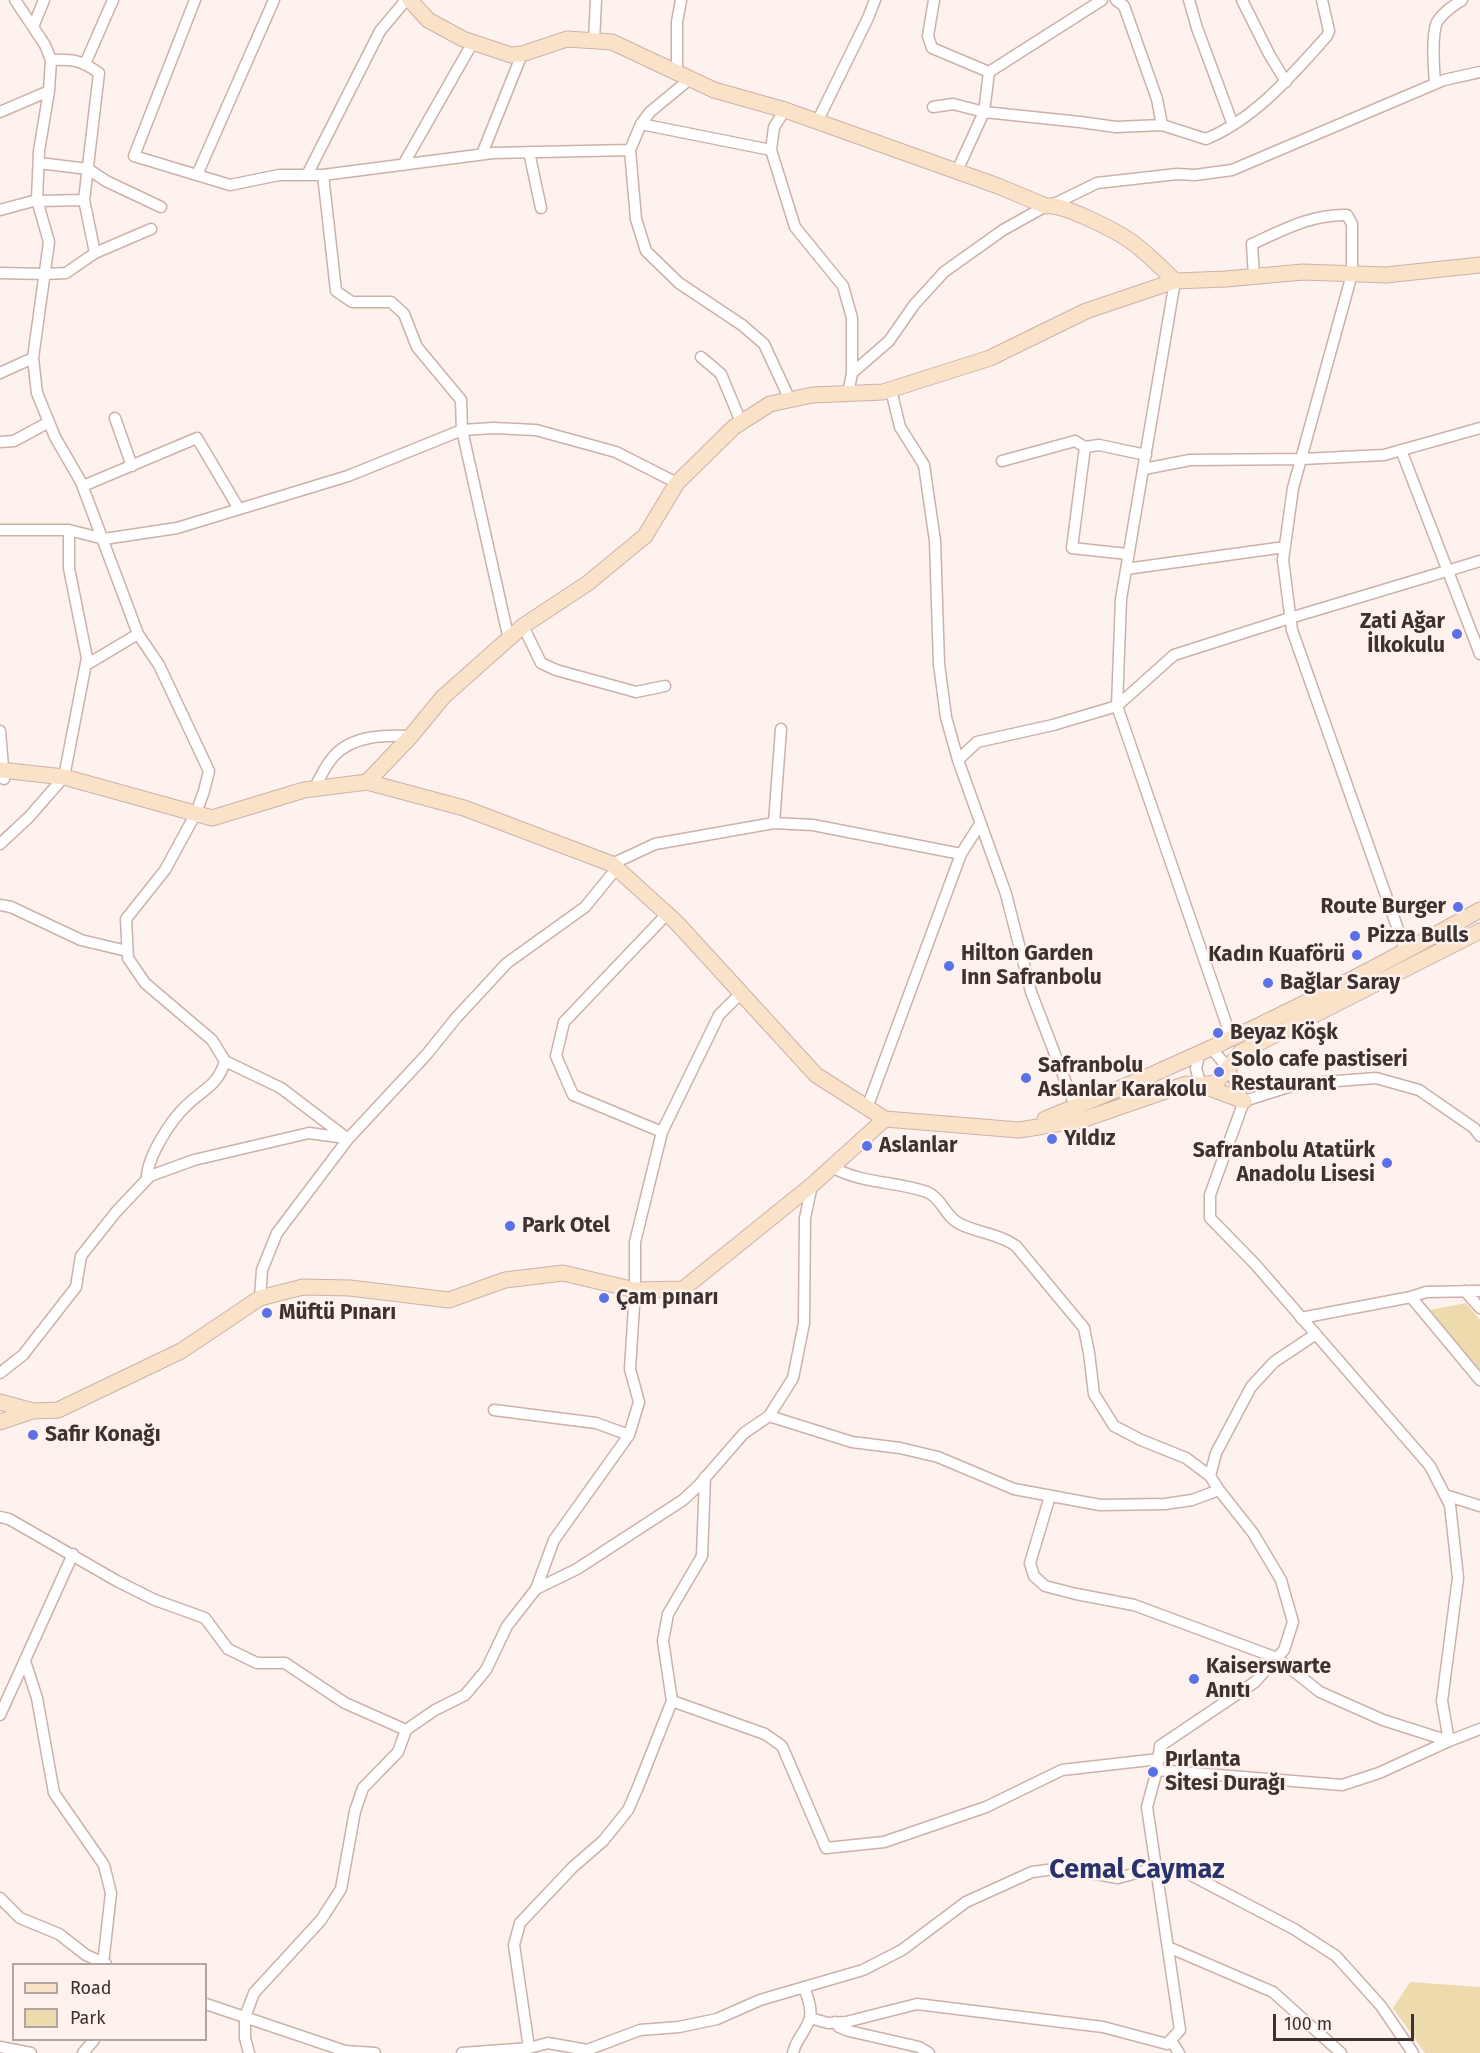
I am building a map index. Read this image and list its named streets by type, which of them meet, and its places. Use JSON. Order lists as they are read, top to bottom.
{
  "districts": ["Cemal Caymaz"],
  "places": [
    "Zati Ağar İlkokulu",
    "Route Burger",
    "Pizza Bulls",
    "Kadın Kuaförü",
    "Hilton Garden Inn Safranbolu",
    "Bağlar Saray",
    "Beyaz Köşk",
    "Solo cafe pastiseri Restaurant",
    "Safranbolu Aslanlar Karakolu",
    "Yıldız",
    "Aslanlar",
    "Safranbolu Atatürk Anadolu Lisesi",
    "Park Otel",
    "Çam pınarı",
    "Müftü Pınarı",
    "Safir Konağı",
    "Kaiserswarte Anıtı",
    "Pırlanta Sitesi Durağı"
  ],
  "legend": ["Road", "Park"],
  "scale_bar": "100 m"
}
